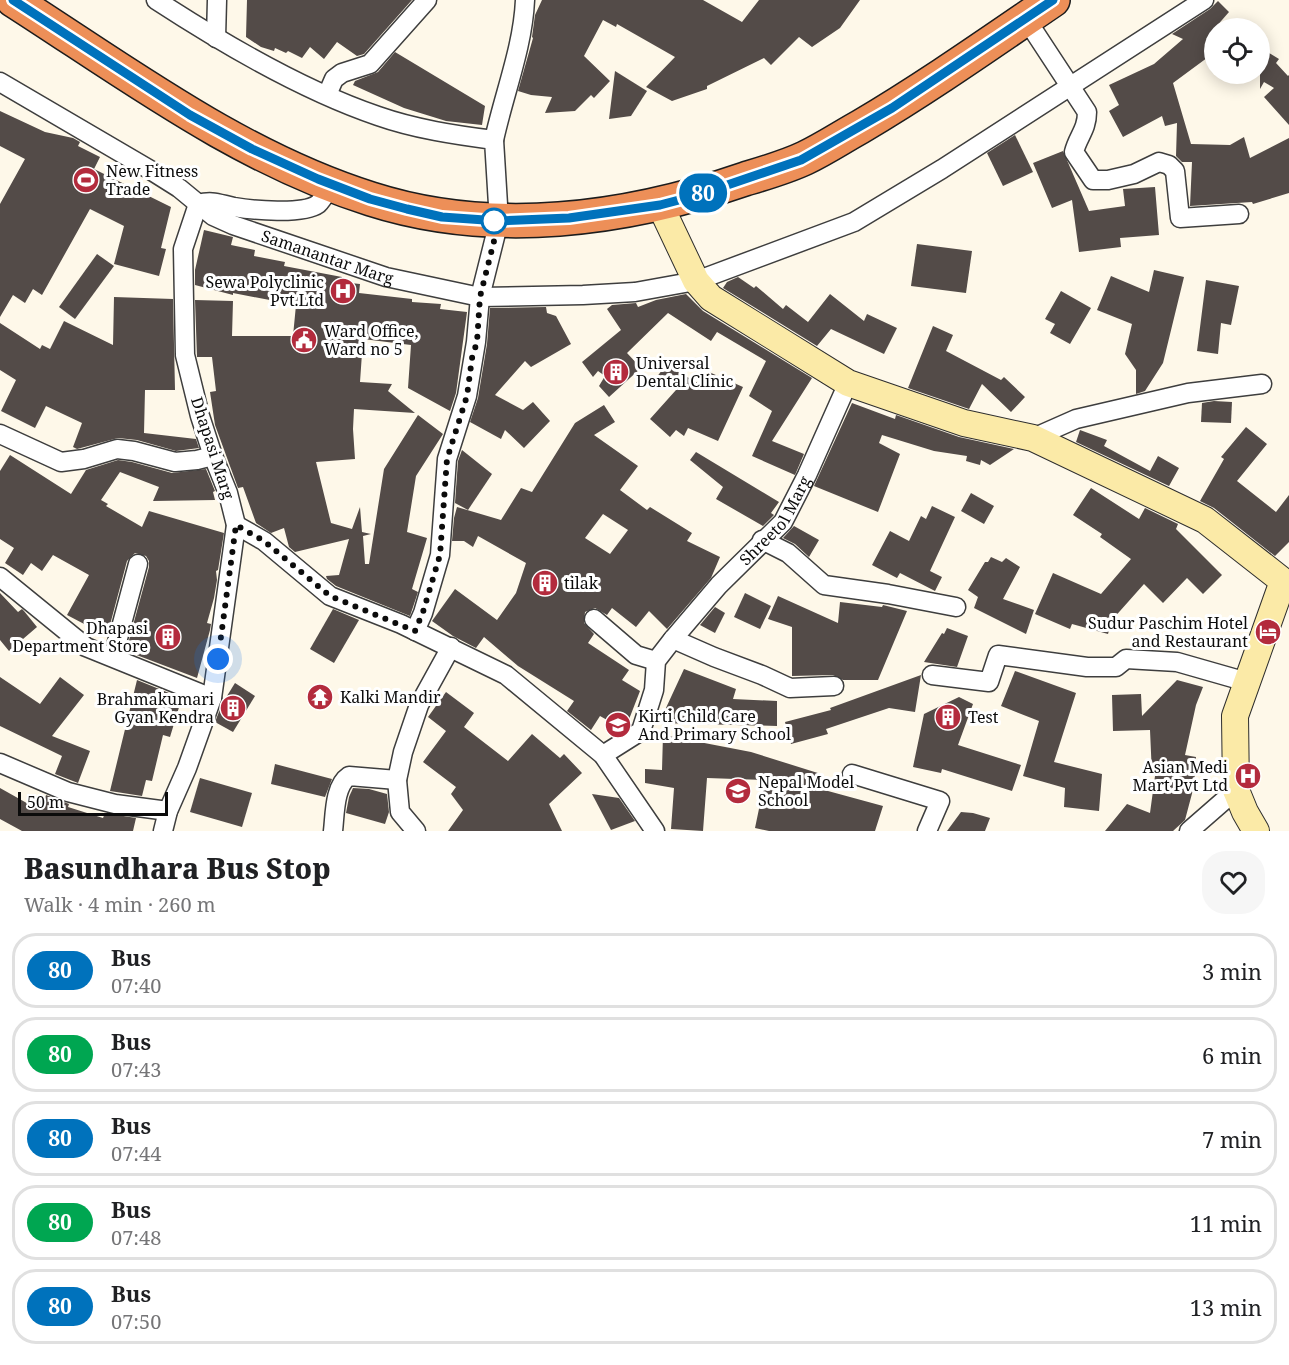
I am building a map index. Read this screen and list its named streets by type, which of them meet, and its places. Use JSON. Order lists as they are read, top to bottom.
{
  "streets": {
    "street": ["Samanantar Marg", "Dhapasi Marg", "Shreetol Marg"]
  },
  "crossings": [
    ["Samanantar Marg", "Dhapasi Marg"]
  ],
  "places": {
    "sports": ["New Fitness Trade"],
    "hospital": ["Sewa Polyclinic Pvt.Ltd", "Asian Medi Mart Pvt Ltd"],
    "public building": ["Ward Office, Ward no 5"],
    "building": [
      "Universal Dental Clinic",
      "tilak",
      "Dhapasi Department Store",
      "Brahmakumari Gyan Kendra",
      "Test"
    ],
    "hotel": ["Sudur Paschim Hotel and Restaurant"],
    "temple": ["Kalki Mandir"],
    "school or university": ["Kirti Child Care And Primary School", "Nepal Model School"]
  },
  "lines": ["bus line 80"],
  "scale_bar": "50 m",
  "page": {
    "on_map": "80",
    "scale": "50 m",
    "heading": ["Basundhara Bus Stop", "Walk · 4 min · 260 m"],
    "list": [
      {
        "mark": "80",
        "name": "Bus",
        "note": "07:40",
        "value": "3 min"
      },
      {
        "mark": "80",
        "name": "Bus",
        "note": "07:43",
        "value": "6 min"
      },
      {
        "mark": "80",
        "name": "Bus",
        "note": "07:44",
        "value": "7 min"
      },
      {
        "mark": "80",
        "name": "Bus",
        "note": "07:48",
        "value": "11 min"
      },
      {
        "mark": "80",
        "name": "Bus",
        "note": "07:50",
        "value": "13 min"
      }
    ]
  }
}
